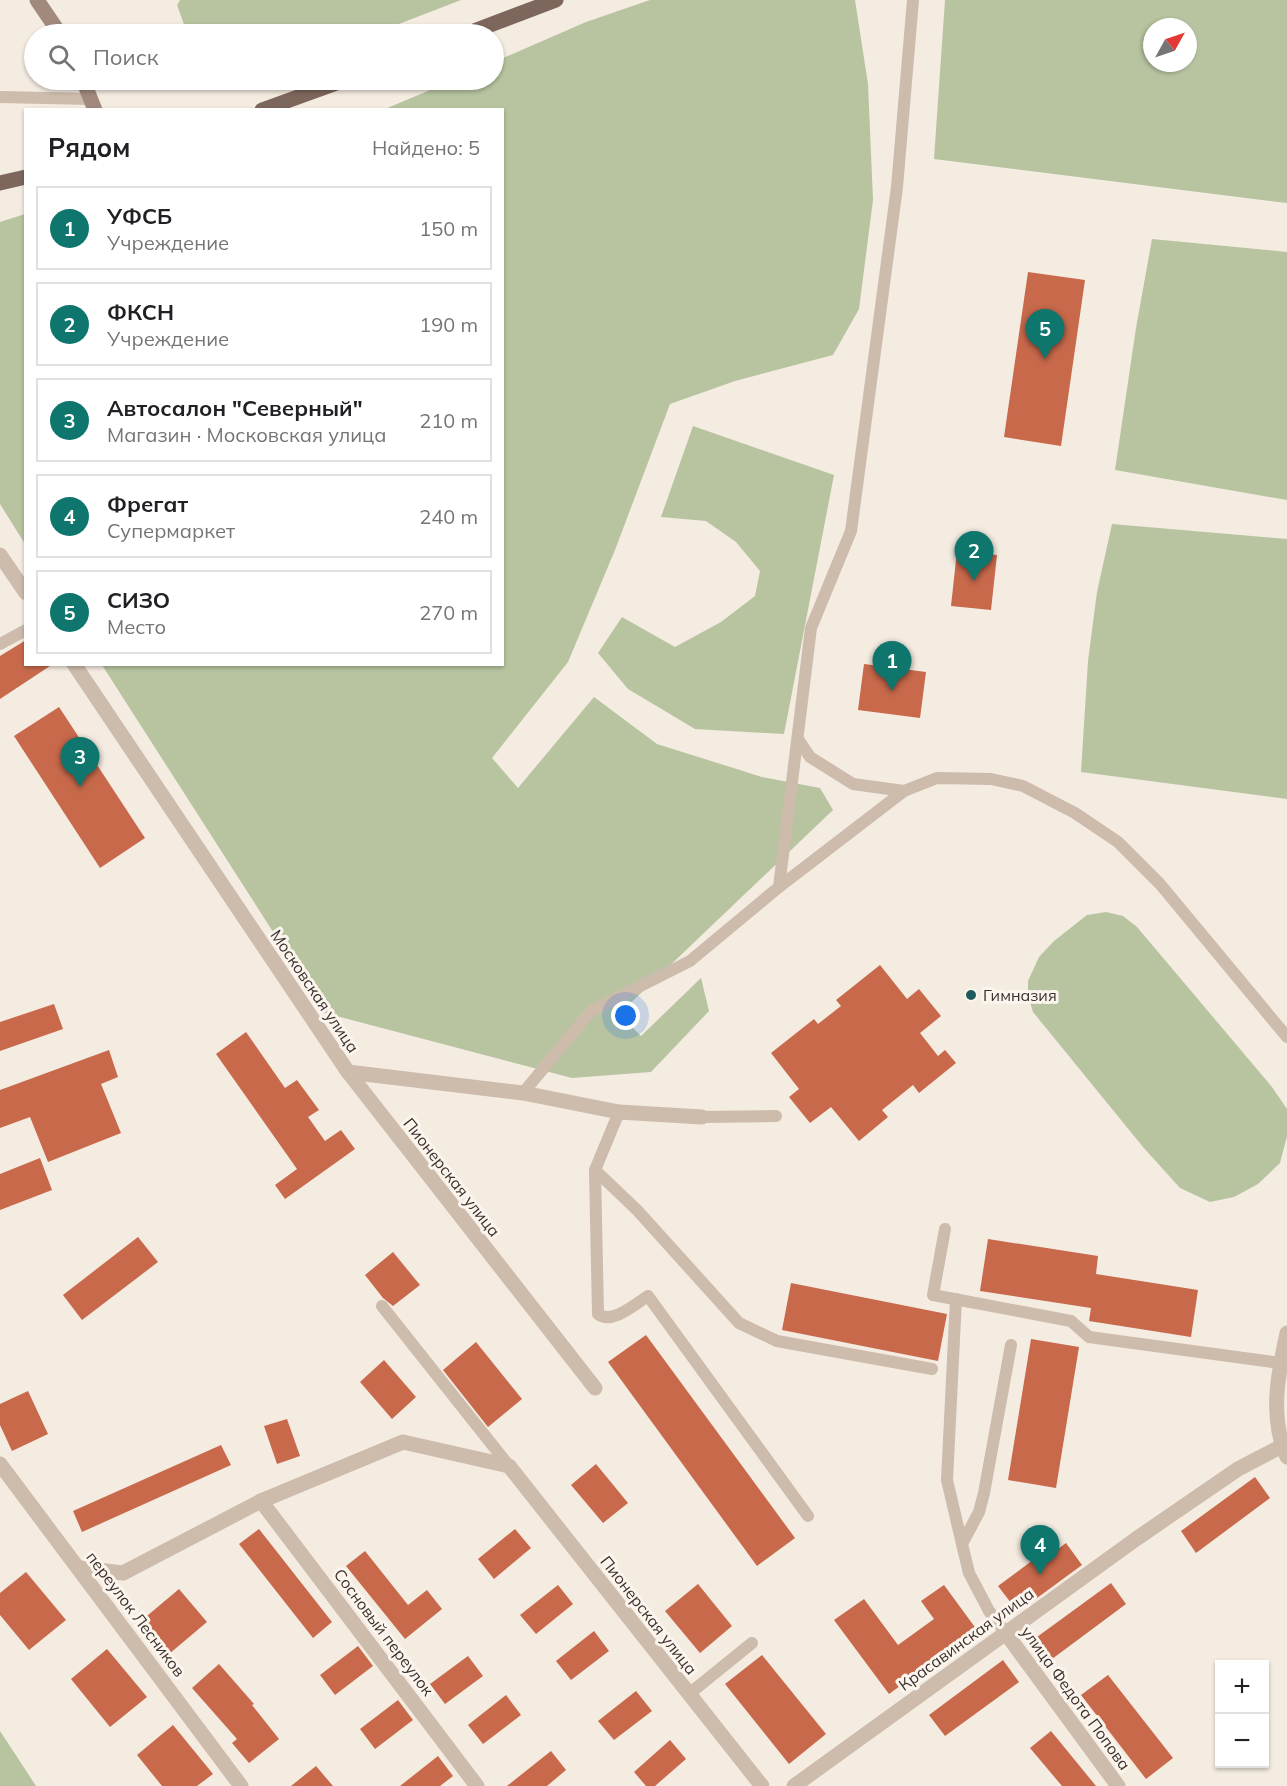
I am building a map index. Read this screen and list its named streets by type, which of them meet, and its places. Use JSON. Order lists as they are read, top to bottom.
{
  "streets": {
    "street": [
      "Московская улица",
      "Пионерская улица",
      "переулок Лесников",
      "Сосновый переулок",
      "Красавинская улица",
      "улица Федота Попова"
    ]
  },
  "crossings": [
    ["Московская улица", "Пионерская улица"],
    ["Красавинская улица", "улица Федота Попова"]
  ],
  "places": ["Гимназия"],
  "north": "top right",
  "page": {
    "search": "Поиск",
    "heading": ["Рядом", "Найдено: 5"],
    "list": [
      {
        "mark": "1",
        "name": "УФСБ",
        "note": "Учреждение",
        "value": "150 m"
      },
      {
        "mark": "2",
        "name": "ФКСН",
        "note": "Учреждение",
        "value": "190 m"
      },
      {
        "mark": "3",
        "name": "Автосалон \"Северный\"",
        "note": "Магазин · Московская улица",
        "value": "210 m"
      },
      {
        "mark": "4",
        "name": "Фрегат",
        "note": "Супермаркет",
        "value": "240 m"
      },
      {
        "mark": "5",
        "name": "СИЗО",
        "note": "Место",
        "value": "270 m"
      }
    ],
    "pins": [
      "5",
      "2",
      "1",
      "3",
      "4"
    ],
    "map_buttons": ["+", "−"]
  }
}
